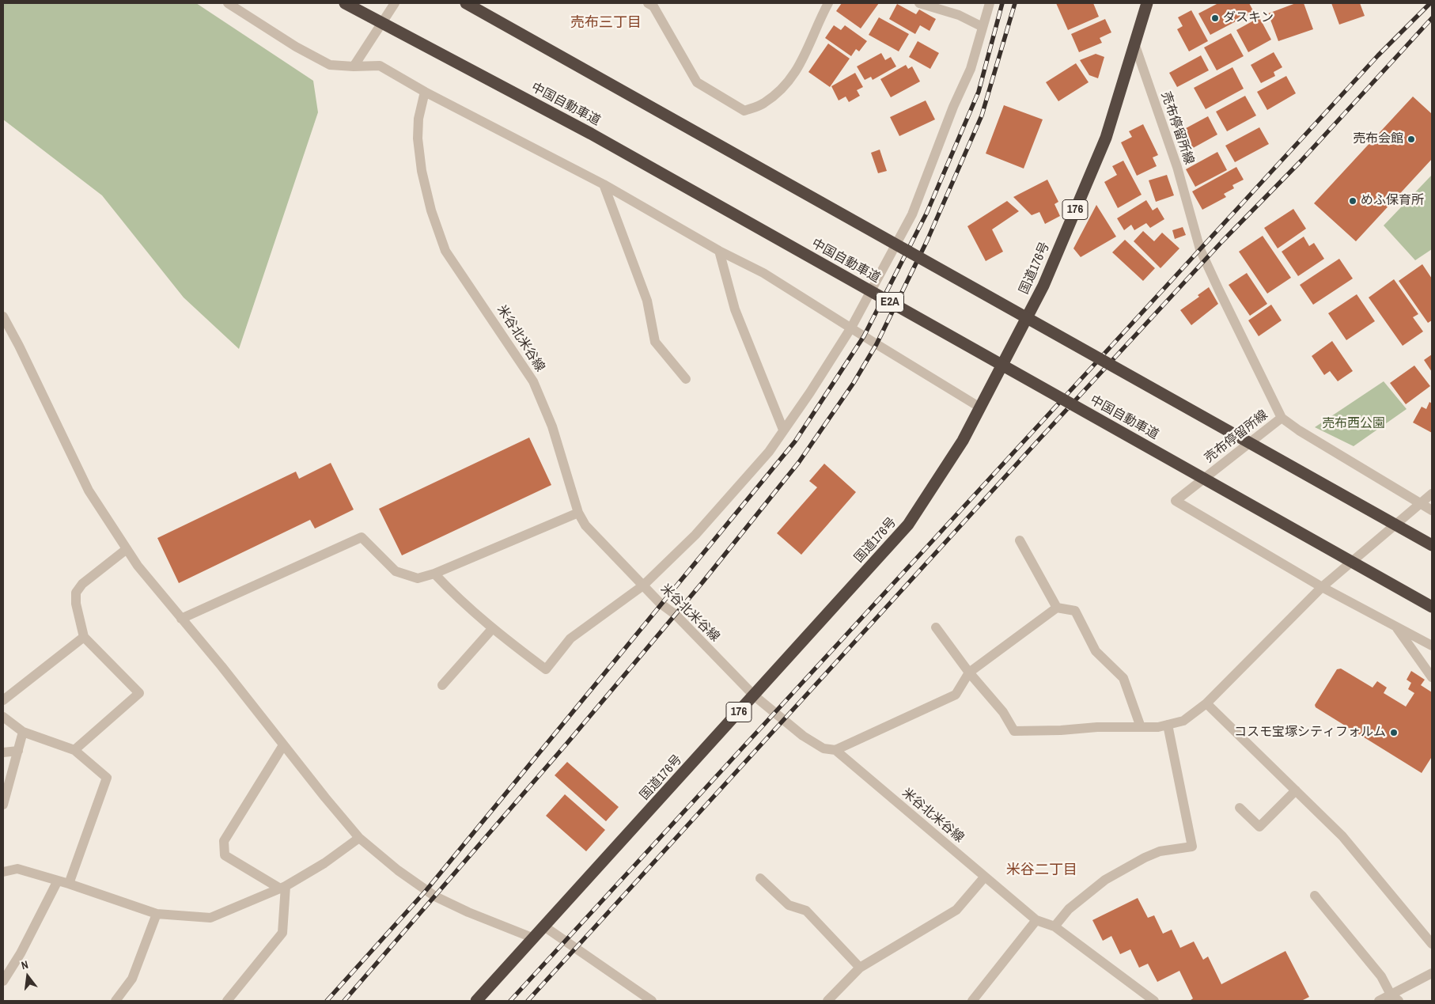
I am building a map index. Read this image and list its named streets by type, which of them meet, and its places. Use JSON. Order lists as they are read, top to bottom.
{
  "streets": {
    "highway": [
      "中国自動車道",
      "176",
      "国道176号",
      "E2A"
    ],
    "street": ["売布停留所線", "米谷北米谷線"]
  },
  "crossings": [
    ["売布停留所線", "国道176号"],
    ["国道176号", "米谷北米谷線"]
  ],
  "districts": ["売布三丁目", "米谷二丁目"],
  "parks": ["売布西公園"],
  "places": [
    "ダスキン",
    "売布会館",
    "めふ保育所",
    "コスモ宝塚シティフォルム"
  ],
  "north": "top"
}
